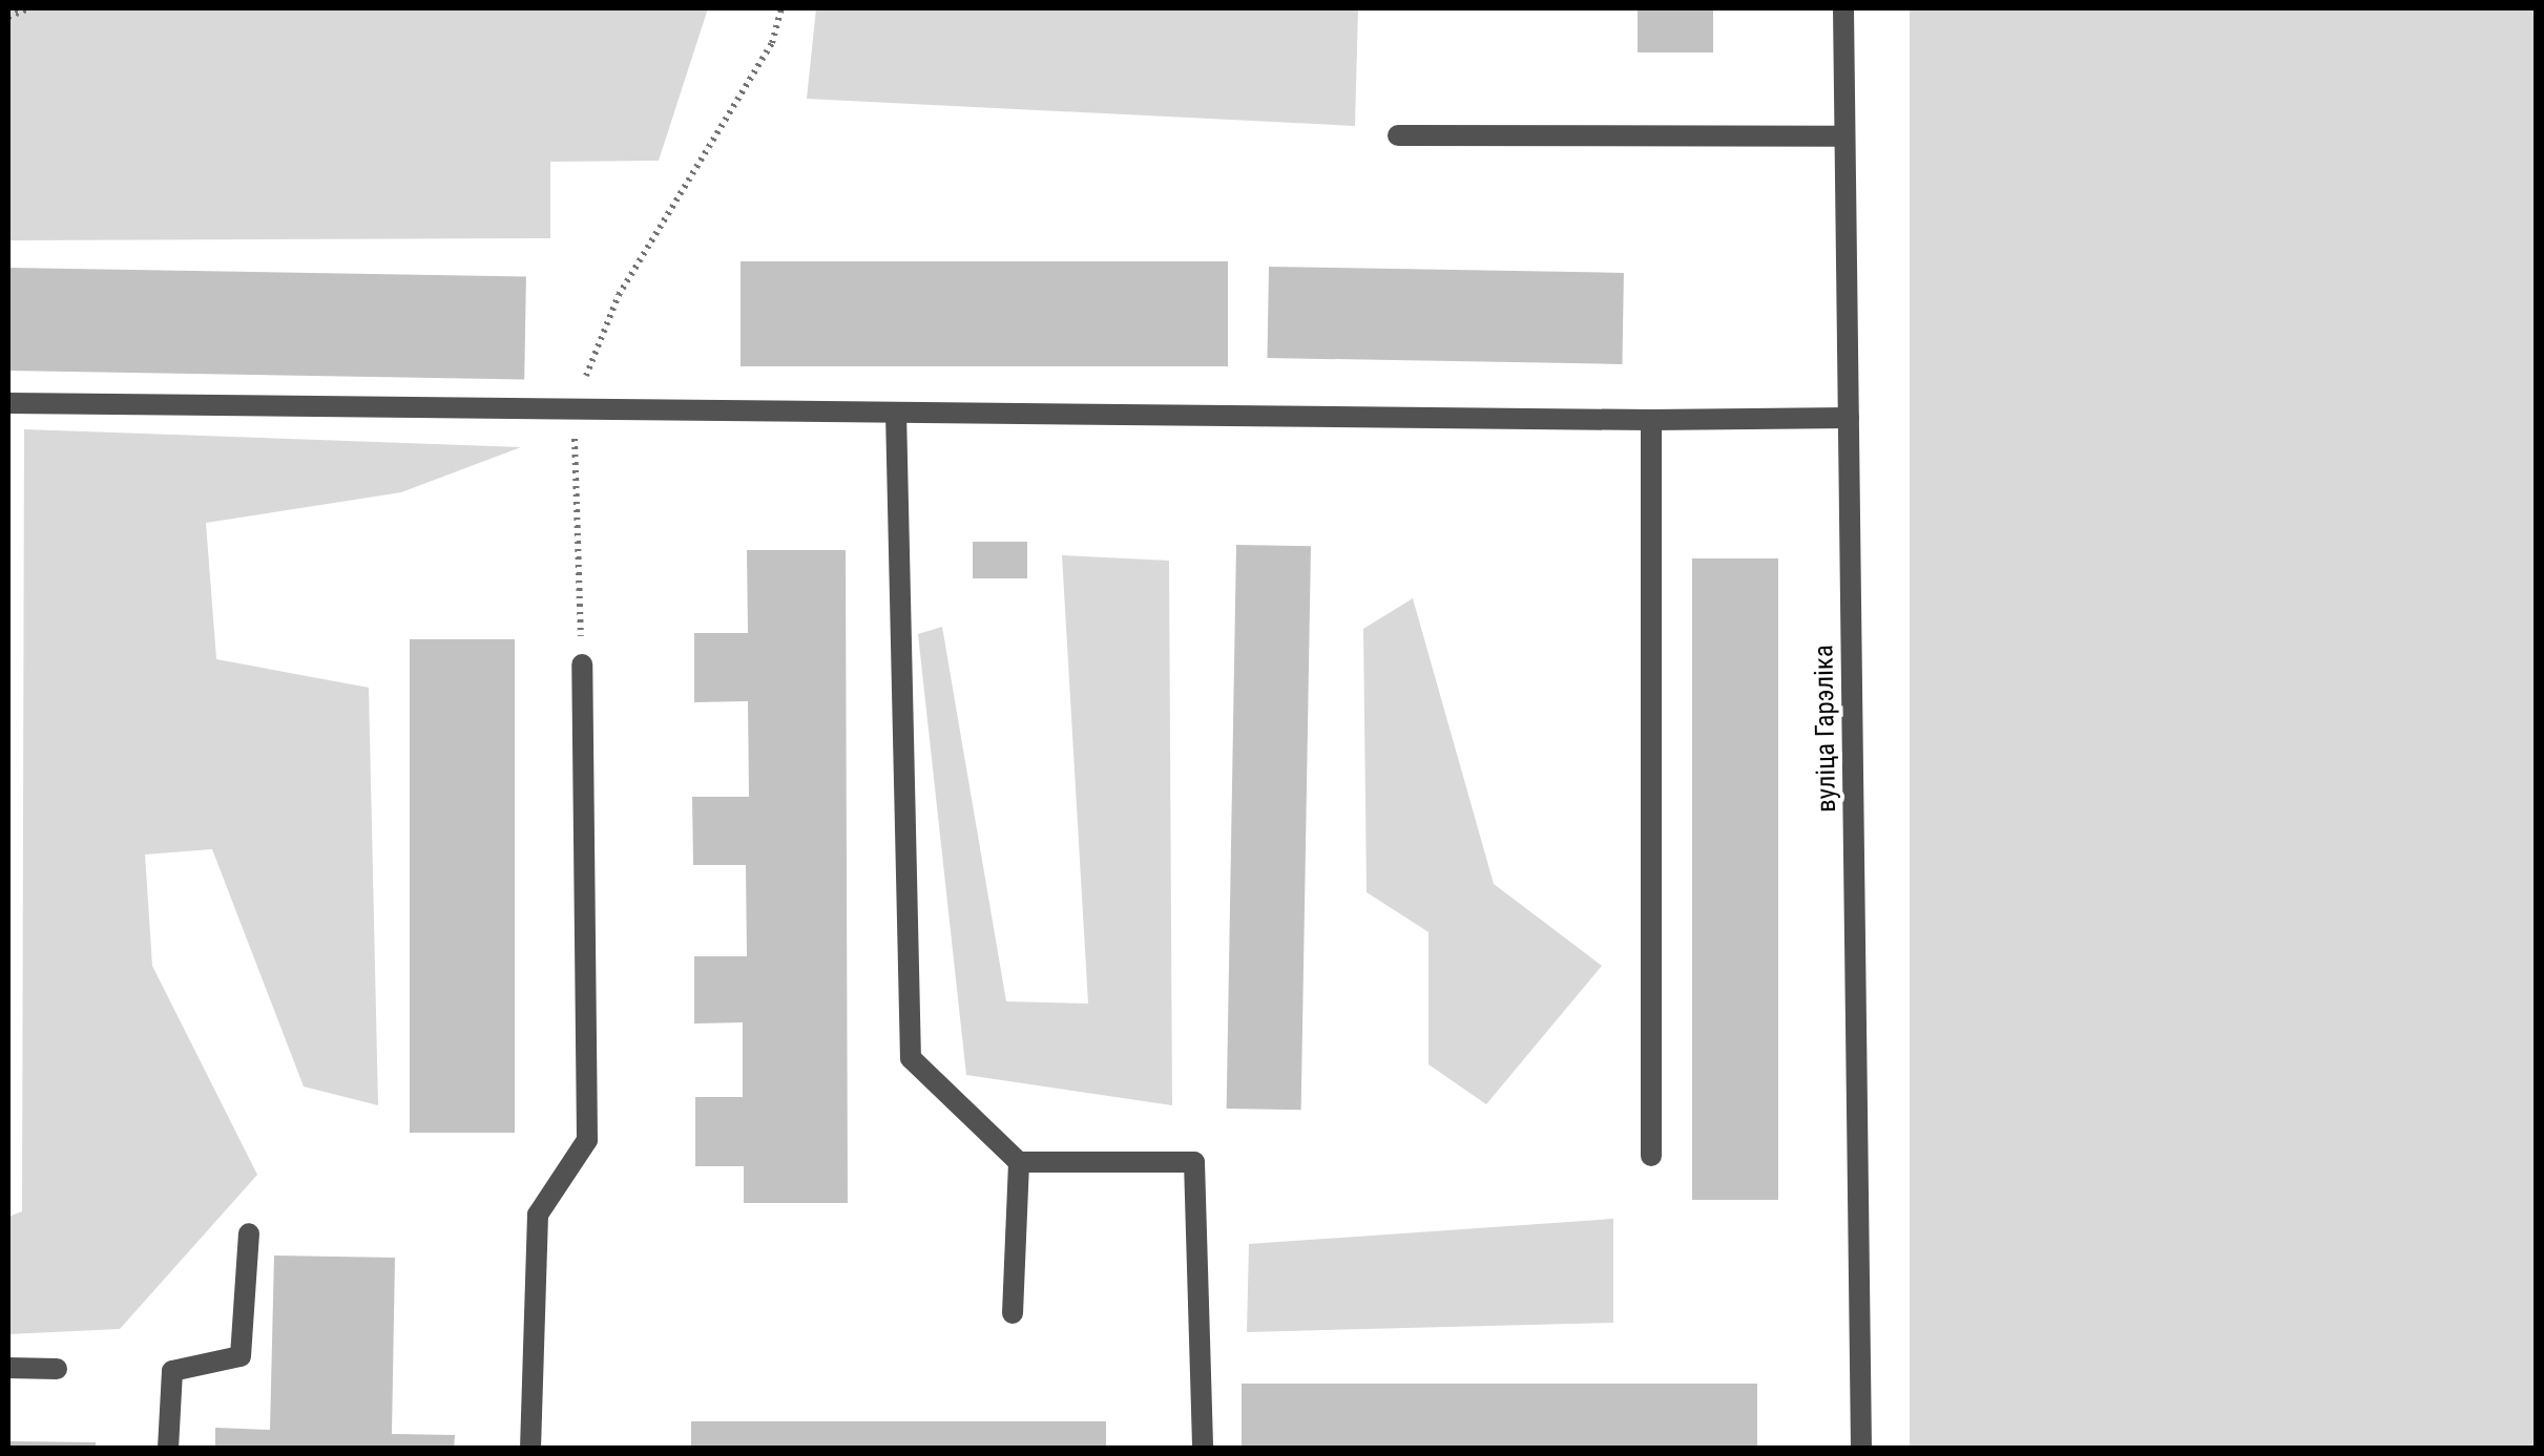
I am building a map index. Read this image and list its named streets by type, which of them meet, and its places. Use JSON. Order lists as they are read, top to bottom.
{
  "streets": {
    "street": ["вуліца Гарэліка"]
  }
}
